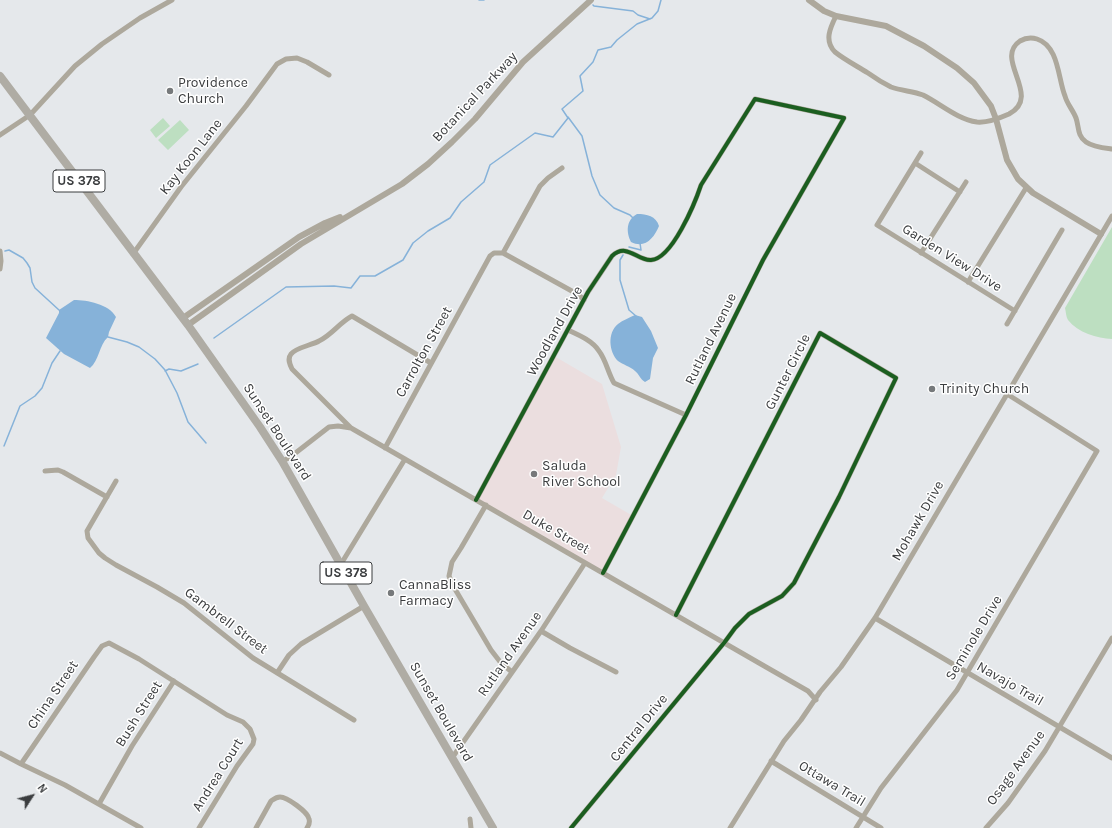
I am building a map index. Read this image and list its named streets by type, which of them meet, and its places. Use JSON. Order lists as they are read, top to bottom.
{
  "streets": {
    "main road": ["US 378", "Sunset Boulevard"],
    "street": [
      "Botanical Parkway",
      "Kay Koon Lane",
      "Garden View Drive",
      "Woodland Drive",
      "Rutland Avenue",
      "Carrolton Street",
      "Gunter Circle",
      "Mohawk Drive",
      "Duke Street",
      "Gambrell Street",
      "Seminole Drive",
      "Navajo Trail",
      "China Street",
      "Bush Street",
      "Central Drive",
      "Osage Avenue",
      "Andrea Court",
      "Ottawa Trail"
    ]
  },
  "crossings": [
    ["Botanical Parkway", "Sunset Boulevard"],
    ["Kay Koon Lane", "Sunset Boulevard"],
    ["Woodland Drive", "Rutland Avenue"],
    ["Woodland Drive", "Duke Street"],
    ["Rutland Avenue", "Sunset Boulevard"],
    ["Rutland Avenue", "Duke Street"],
    ["Carrolton Street", "Duke Street"],
    ["Gunter Circle", "Duke Street"],
    ["Gunter Circle", "Central Drive"],
    ["Sunset Boulevard", "Duke Street"],
    ["Mohawk Drive", "Duke Street"],
    ["Mohawk Drive", "Seminole Drive"],
    ["Mohawk Drive", "Navajo Trail"],
    ["Mohawk Drive", "Ottawa Trail"],
    ["Duke Street", "Central Drive"],
    ["Seminole Drive", "Navajo Trail"],
    ["Seminole Drive", "Ottawa Trail"],
    ["Navajo Trail", "Osage Avenue"],
    ["China Street", "Bush Street"],
    ["Bush Street", "Andrea Court"]
  ],
  "places": [
    "Providence Church",
    "Trinity Church",
    "Saluda River School",
    "CannaBliss Farmacy"
  ],
  "north": "top right"
}
